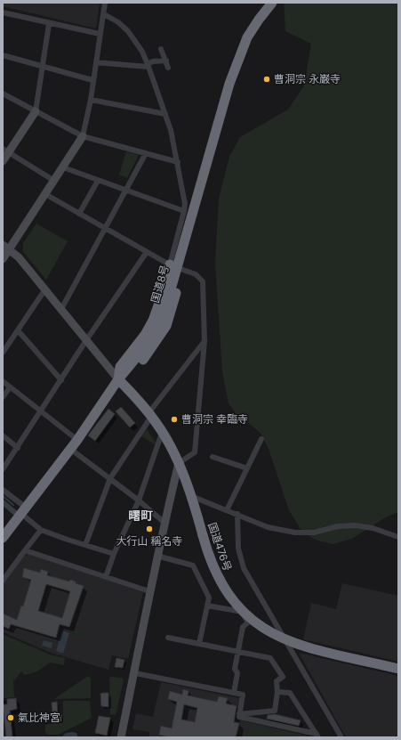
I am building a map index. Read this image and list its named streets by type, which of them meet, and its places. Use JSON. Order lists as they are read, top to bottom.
{
  "streets": {
    "highway": ["国道8号", "国道476号"]
  },
  "crossings": [
    ["国道8号", "国道476号"]
  ],
  "districts": ["曙町"],
  "places": [
    "曹洞宗 永巌寺",
    "曹洞宗 幸臨寺",
    "大行山 稱名寺",
    "氣比神宮"
  ]
}
